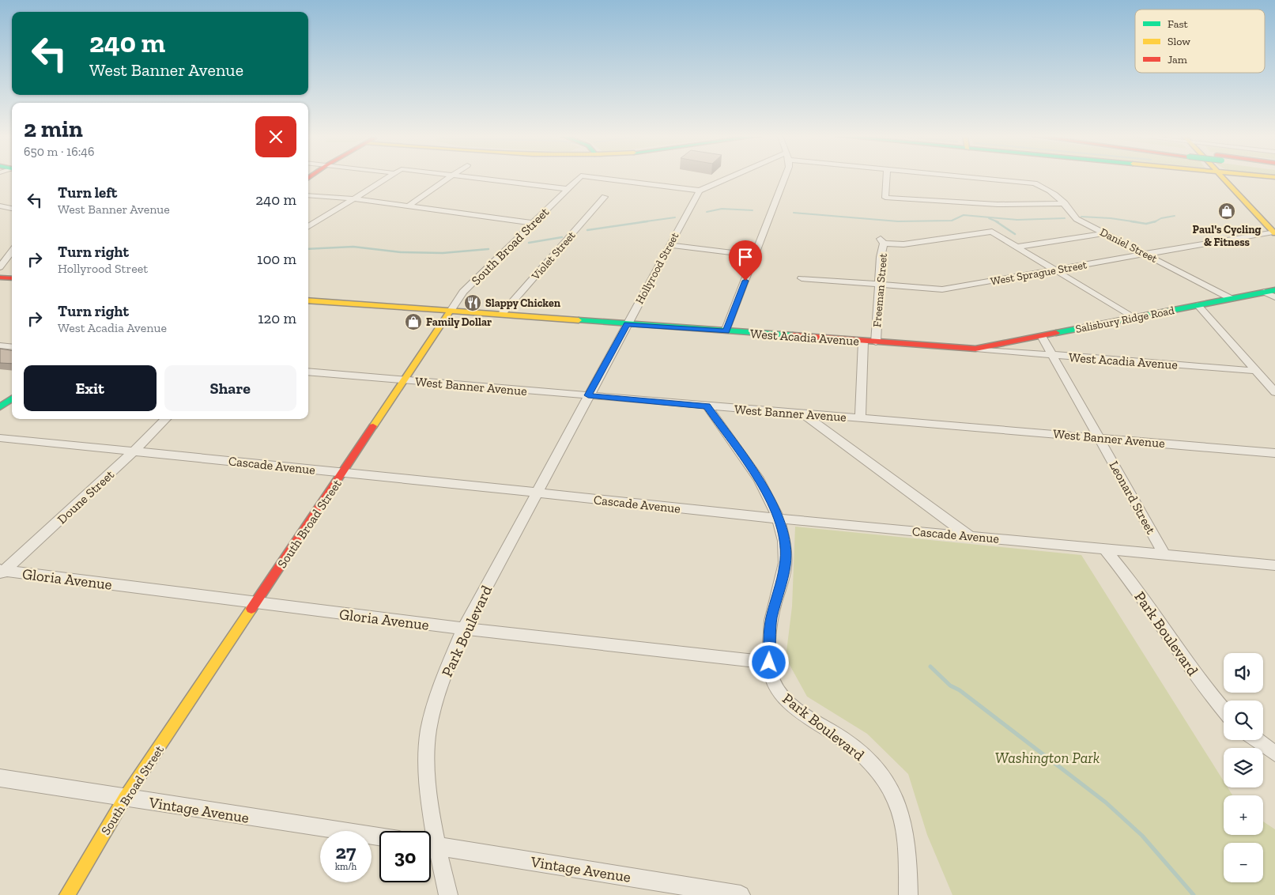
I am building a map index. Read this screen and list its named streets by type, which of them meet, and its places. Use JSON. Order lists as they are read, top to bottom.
{
  "streets": {
    "main road": ["South Broad Street", "Salisbury Ridge Road", "West Acadia Avenue"],
    "street": [
      "Daniel Street",
      "Violet Street",
      "Hollyrood Street",
      "West Sprague Street",
      "Freeman Street",
      "West Banner Avenue",
      "Cascade Avenue",
      "Doune Street",
      "Leonard Street",
      "Gloria Avenue",
      "Park Boulevard",
      "Vintage Avenue"
    ]
  },
  "crossings": [
    ["Daniel Street", "West Sprague Street"],
    ["Daniel Street", "Salisbury Ridge Road"],
    ["South Broad Street", "Hollyrood Street"],
    ["South Broad Street", "West Acadia Avenue"],
    ["South Broad Street", "West Banner Avenue"],
    ["South Broad Street", "Cascade Avenue"],
    ["South Broad Street", "Gloria Avenue"],
    ["South Broad Street", "Vintage Avenue"],
    ["Violet Street", "West Acadia Avenue"],
    ["Hollyrood Street", "West Acadia Avenue"],
    ["Hollyrood Street", "West Banner Avenue"],
    ["Hollyrood Street", "Cascade Avenue"],
    ["Hollyrood Street", "Park Boulevard"],
    ["West Sprague Street", "Freeman Street"],
    ["Freeman Street", "West Acadia Avenue"],
    ["Freeman Street", "West Banner Avenue"],
    ["Salisbury Ridge Road", "West Acadia Avenue"],
    ["Salisbury Ridge Road", "Leonard Street"],
    ["West Acadia Avenue", "Leonard Street"],
    ["West Banner Avenue", "Leonard Street"],
    ["West Banner Avenue", "Park Boulevard"],
    ["Cascade Avenue", "Doune Street"],
    ["Cascade Avenue", "Leonard Street"],
    ["Cascade Avenue", "Park Boulevard"],
    ["Doune Street", "Gloria Avenue"],
    ["Gloria Avenue", "Park Boulevard"]
  ],
  "parks": ["Washington Park"],
  "places": {
    "shop": ["Paul's Cycling & Fitness", "Family Dollar"],
    "restaurant": ["Slappy Chicken"]
  },
  "legend": ["Fast", "Slow", "Jam"],
  "page": {
    "turn": ["240 m", "West Banner Avenue"],
    "heading": ["2 min", "650 m · 16:46"],
    "list": [
      {
        "name": "Turn left",
        "note": "West Banner Avenue",
        "value": "240 m"
      },
      {
        "name": "Turn right",
        "note": "Hollyrood Street",
        "value": "100 m"
      },
      {
        "name": "Turn right",
        "note": "West Acadia Avenue",
        "value": "120 m"
      }
    ],
    "buttons": ["Exit", "Share"],
    "map_buttons": ["+", "−"],
    "speed": "27 km/h",
    "limit": "30"
  }
}
